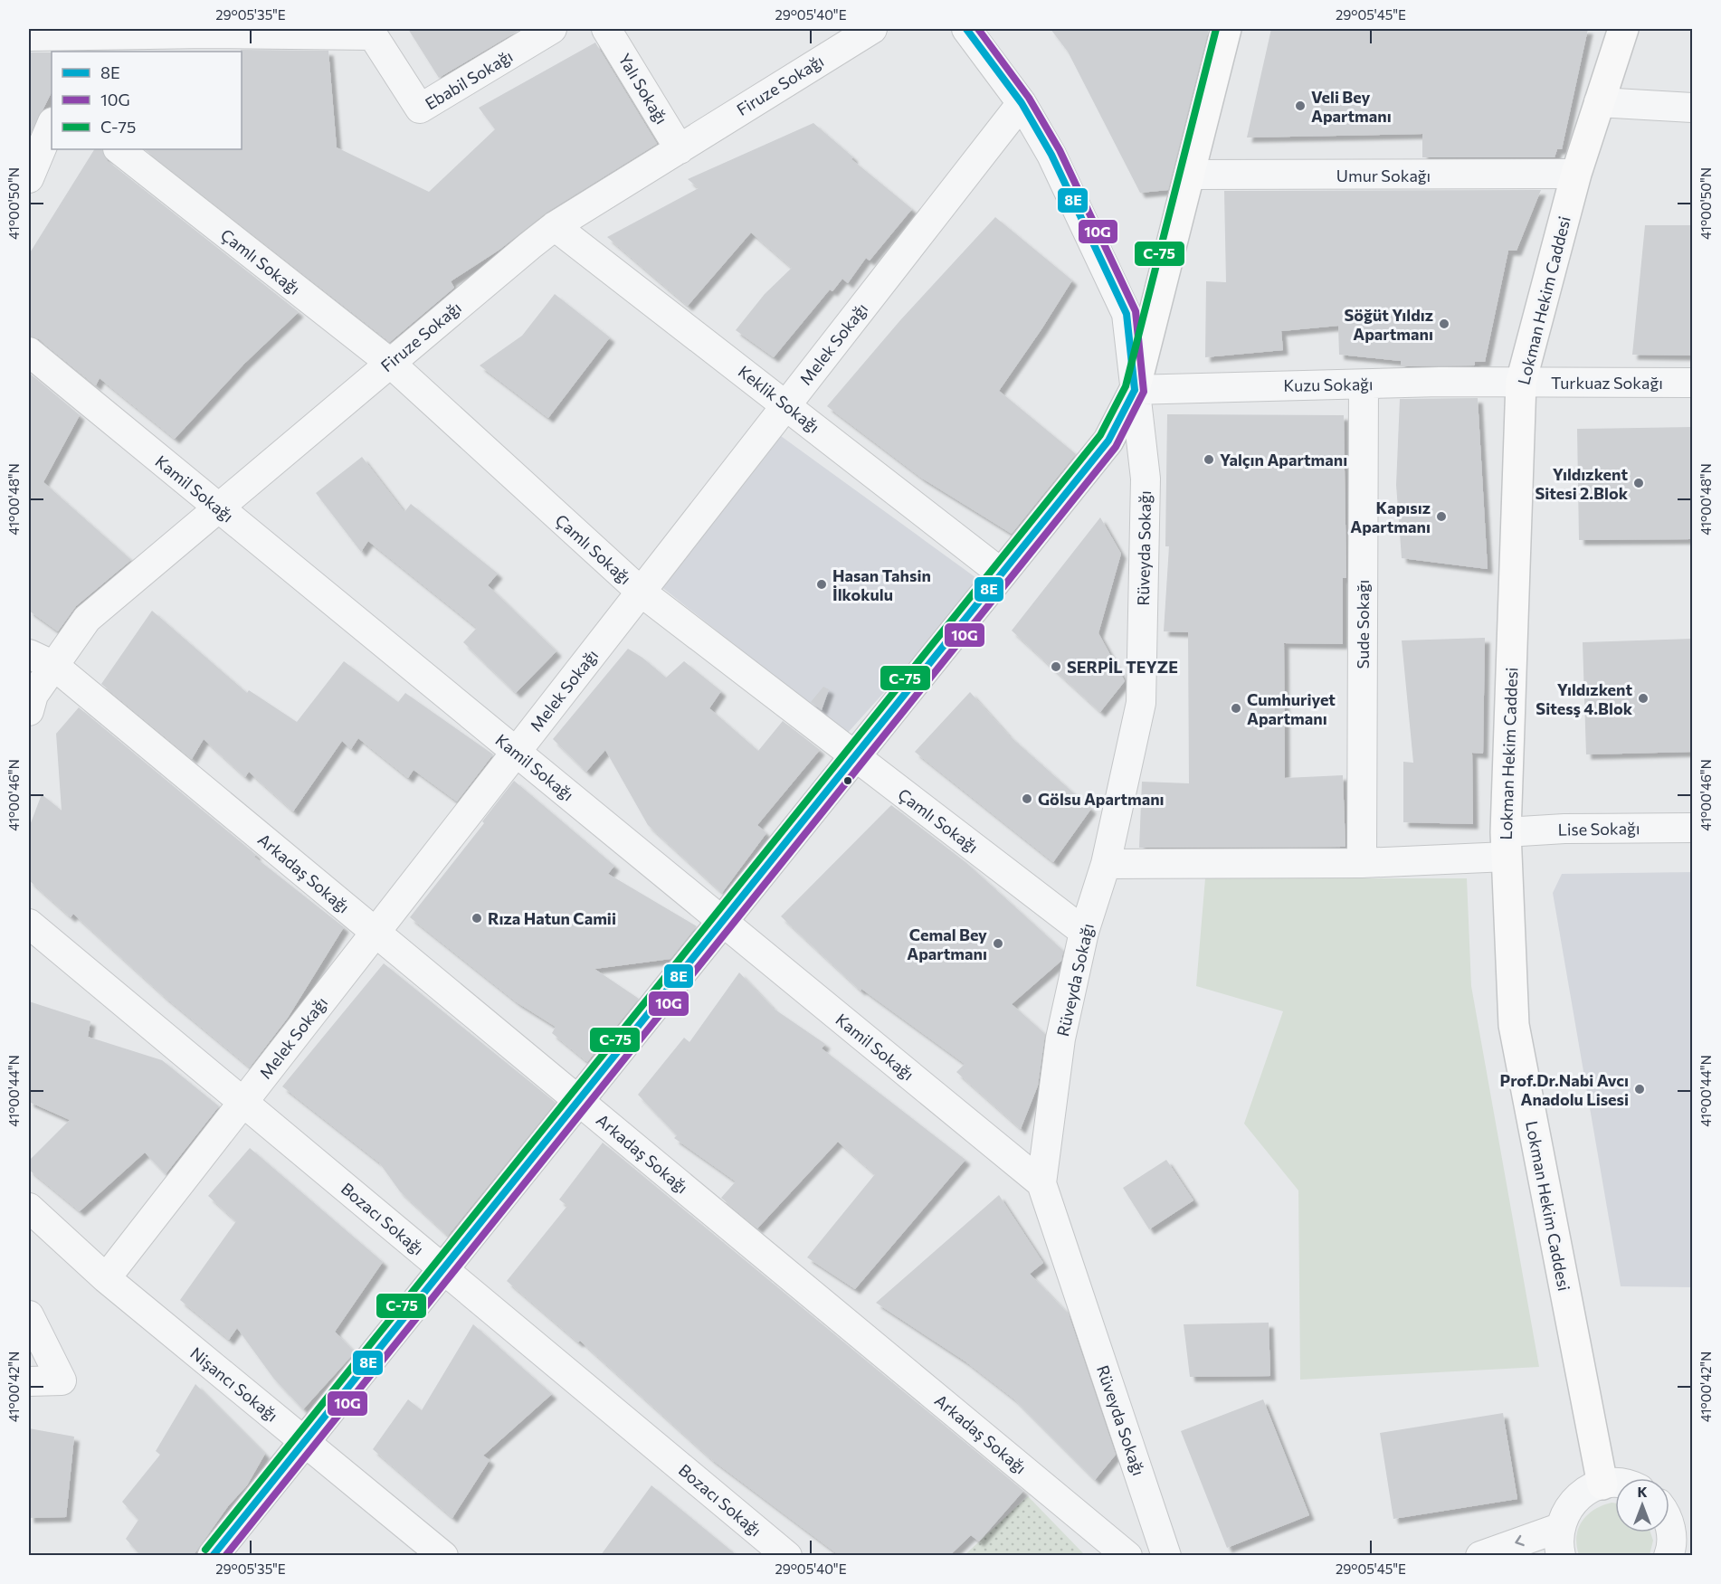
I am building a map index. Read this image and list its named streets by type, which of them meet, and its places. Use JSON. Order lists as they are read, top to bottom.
{
  "streets": {
    "street": [
      "Ebabil Sokağı",
      "Firuze Sokağı",
      "Yalı Sokağı",
      "Umur Sokağı",
      "Çamlı Sokağı",
      "Lokman Hekim Caddesi",
      "Melek Sokağı",
      "Turkuaz Sokağı",
      "Kuzu Sokağı",
      "Keklik Sokağı",
      "Kamil Sokağı",
      "Rüveyda Sokağı",
      "Sude Sokağı",
      "Lise Sokağı",
      "Arkadaş Sokağı",
      "Bozacı Sokağı",
      "Nişancı Sokağı"
    ]
  },
  "crossings": [
    ["Firuze Sokağı", "Yalı Sokağı"],
    ["Firuze Sokağı", "Çamlı Sokağı"],
    ["Firuze Sokağı", "Keklik Sokağı"],
    ["Firuze Sokağı", "Kamil Sokağı"],
    ["Firuze Sokağı", "Arkadaş Sokağı"],
    ["Umur Sokağı", "Lokman Hekim Caddesi"],
    ["Çamlı Sokağı", "Melek Sokağı"],
    ["Çamlı Sokağı", "Rüveyda Sokağı"],
    ["Lokman Hekim Caddesi", "Turkuaz Sokağı"],
    ["Lokman Hekim Caddesi", "Kuzu Sokağı"],
    ["Lokman Hekim Caddesi", "Lise Sokağı"],
    ["Melek Sokağı", "Keklik Sokağı"],
    ["Melek Sokağı", "Kamil Sokağı"],
    ["Melek Sokağı", "Rüveyda Sokağı"],
    ["Melek Sokağı", "Arkadaş Sokağı"],
    ["Melek Sokağı", "Bozacı Sokağı"],
    ["Melek Sokağı", "Nişancı Sokağı"],
    ["Turkuaz Sokağı", "Kuzu Sokağı"],
    ["Kuzu Sokağı", "Rüveyda Sokağı"],
    ["Kuzu Sokağı", "Sude Sokağı"],
    ["Kamil Sokağı", "Rüveyda Sokağı"]
  ],
  "places": [
    "Veli Bey Apartmanı",
    "Söğüt Yıldız Apartmanı",
    "Yalçın Apartmanı",
    "Yıldızkent Sitesi 2.Blok",
    "Kapısız Apartmanı",
    "Hasan Tahsin İlkokulu",
    "SERPİL TEYZE",
    "Yıldızkent Sitesş 4.Blok",
    "Cumhuriyet Apartmanı",
    "Gölsu Apartmanı",
    "Rıza Hatun Camii",
    "Cemal Bey Apartmanı",
    "Prof.Dr.Nabi Avcı Anadolu Lisesi"
  ],
  "lines": ["transit line 8E", "transit line 10G", "transit line C-75"],
  "legend": ["8E", "10G", "C-75"],
  "north": "top",
  "coordinates": [
    "29°05'35\"E",
    "29°05'40\"E",
    "29°05'45\"E",
    "41°00'50\"N",
    "41°00'48\"N",
    "41°00'46\"N",
    "41°00'44\"N",
    "41°00'42\"N"
  ]
}
